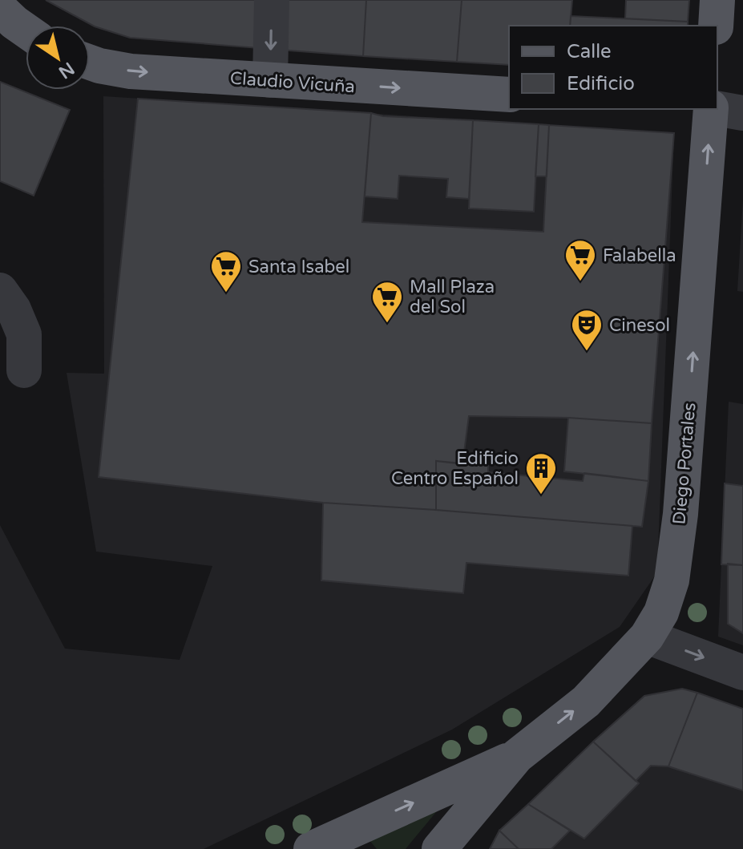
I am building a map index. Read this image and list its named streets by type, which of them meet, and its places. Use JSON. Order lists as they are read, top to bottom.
{
  "streets": {
    "main road": ["Claudio Vicuña", "Diego Portales"]
  },
  "one_way": ["Claudio Vicuña", "Diego Portales"],
  "places": {
    "supermarket": ["Falabella", "Santa Isabel", "Mall Plaza del Sol"],
    "theatre": ["Cinesol"],
    "building": ["Edificio Centro Español"]
  },
  "legend": ["Calle", "Edificio"],
  "north": "bottom right"
}
